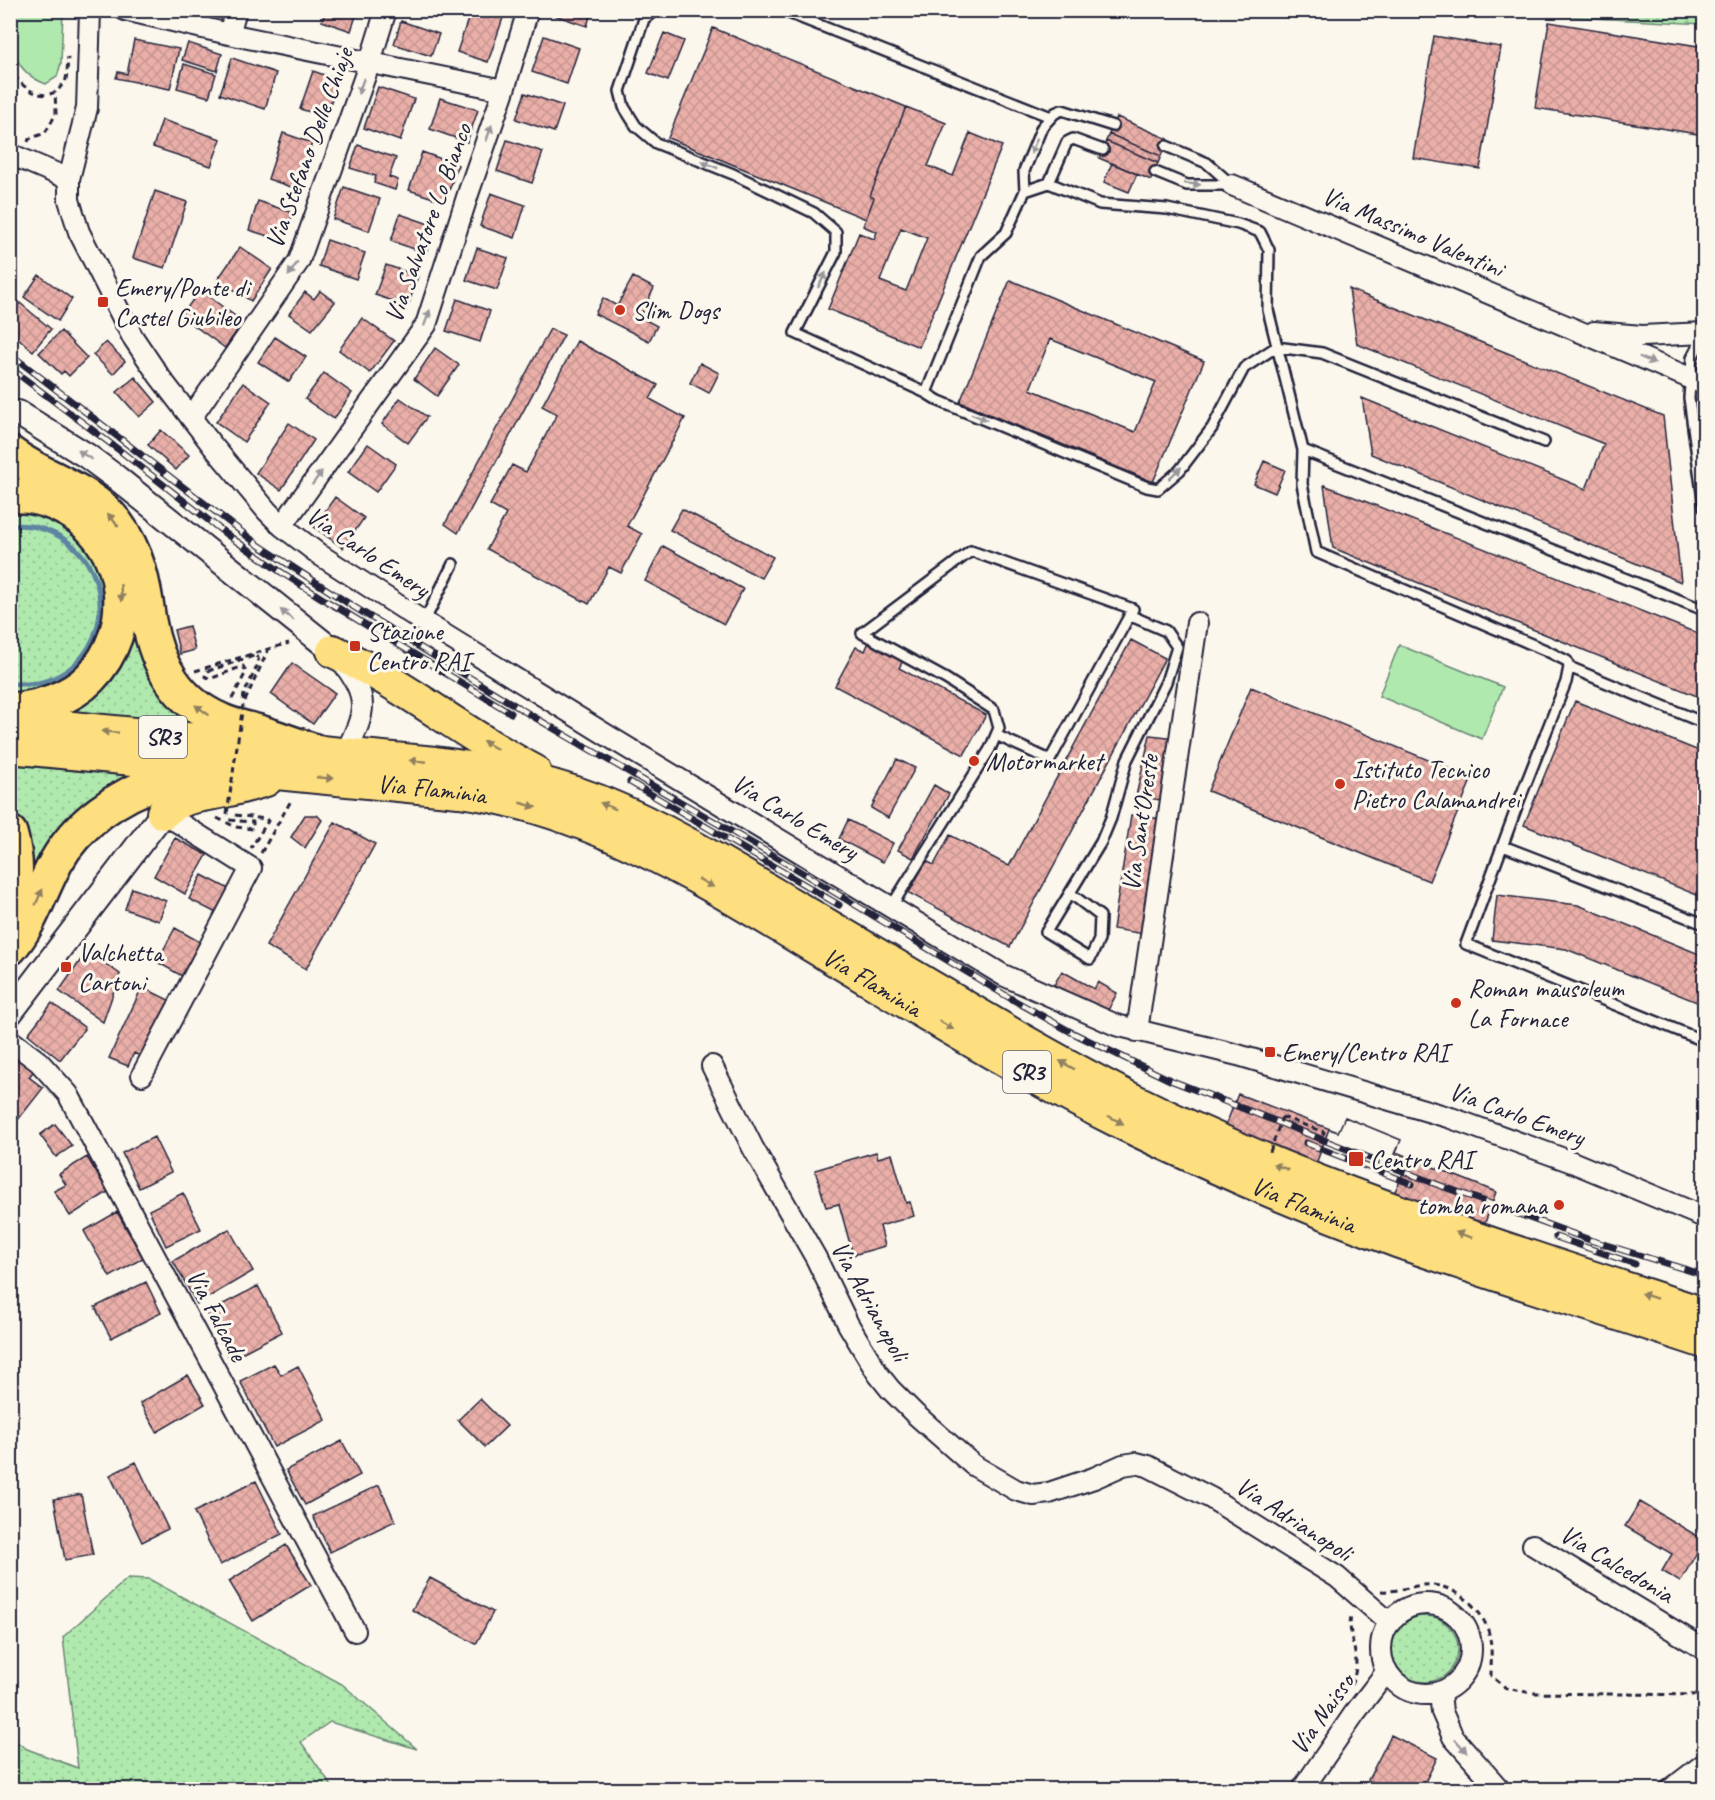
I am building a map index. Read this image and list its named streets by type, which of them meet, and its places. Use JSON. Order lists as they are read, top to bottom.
{
  "streets": {
    "highway": ["SR3", "Via Flaminia"],
    "street": [
      "Via Stefano Delle Chiaje",
      "Via Salvatore Lo Bianco",
      "Via Massimo Valentini",
      "Via Carlo Emery",
      "Via Sant'Oreste",
      "Via Adrianopoli",
      "Via Falcade",
      "Via Calcedonia",
      "Via Naisso"
    ]
  },
  "crossings": [
    ["Via Stefano Delle Chiaje", "Via Carlo Emery"],
    ["Via Salvatore Lo Bianco", "Via Carlo Emery"],
    ["Via Carlo Emery", "Via Sant'Oreste"],
    ["Via Adrianopoli", "Via Naisso"]
  ],
  "one_way": ["Via Stefano Delle Chiaje", "Via Salvatore Lo Bianco"],
  "places": {
    "transit": [
      "Emery/Ponte di Castel Giubileo",
      "Stazione Centro RAI",
      "Valchetta Cartoni",
      "Emery/Centro RAI",
      "Centro RAI"
    ],
    "other": [
      "Slim Dogs",
      "Motormarket",
      "Istituto Tecnico Pietro Calamandrei",
      "Roman mausoleum La Fornace",
      "tomba romana"
    ]
  }
}
